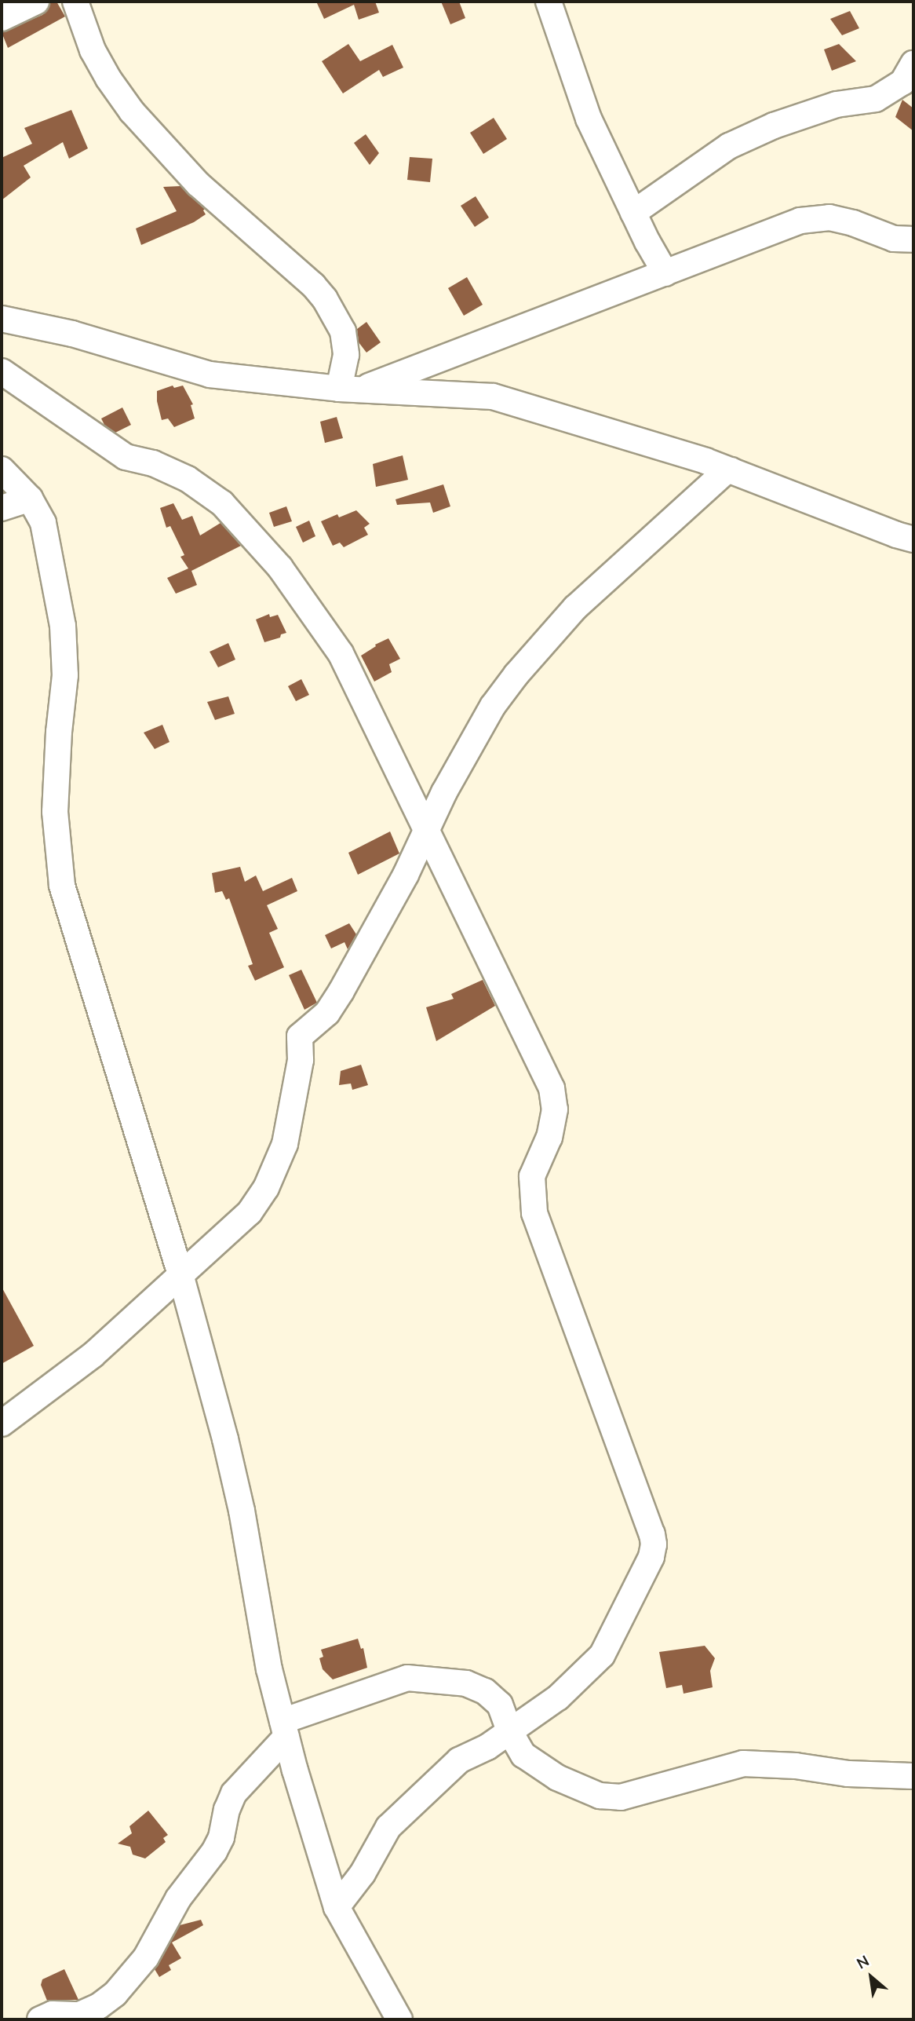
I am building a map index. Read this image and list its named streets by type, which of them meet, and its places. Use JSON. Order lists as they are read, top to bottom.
{
  "north": "top left"
}
